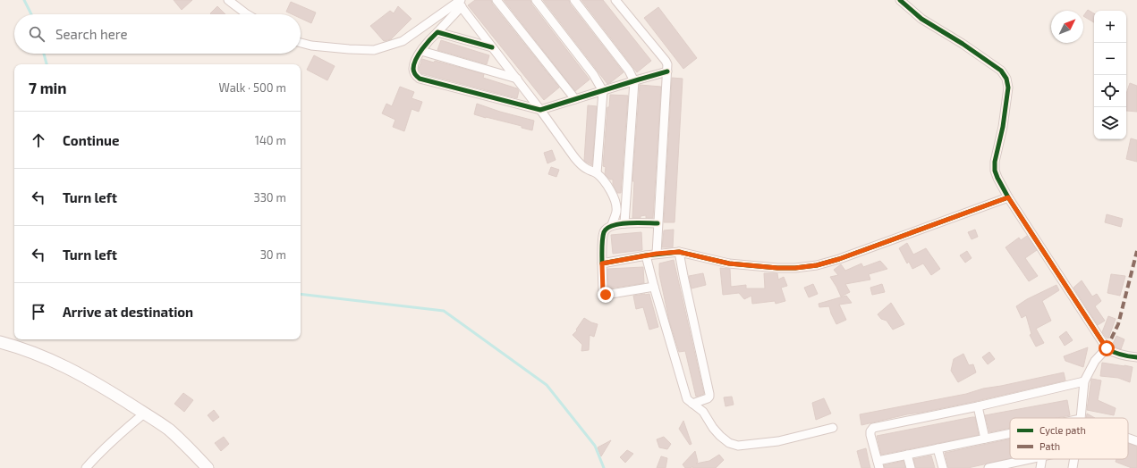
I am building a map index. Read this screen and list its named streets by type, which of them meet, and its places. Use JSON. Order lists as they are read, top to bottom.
{
  "legend": ["Cycle path", "Path"],
  "north": "top right",
  "page": {
    "map_buttons": ["+", "−"],
    "search": "Search here",
    "heading": ["7 min", "Walk · 500 m"],
    "list": [
      ["Continue", "140 m"],
      ["Turn left", "330 m"],
      ["Turn left", "30 m"],
      "Arrive at destination"
    ]
  }
}
